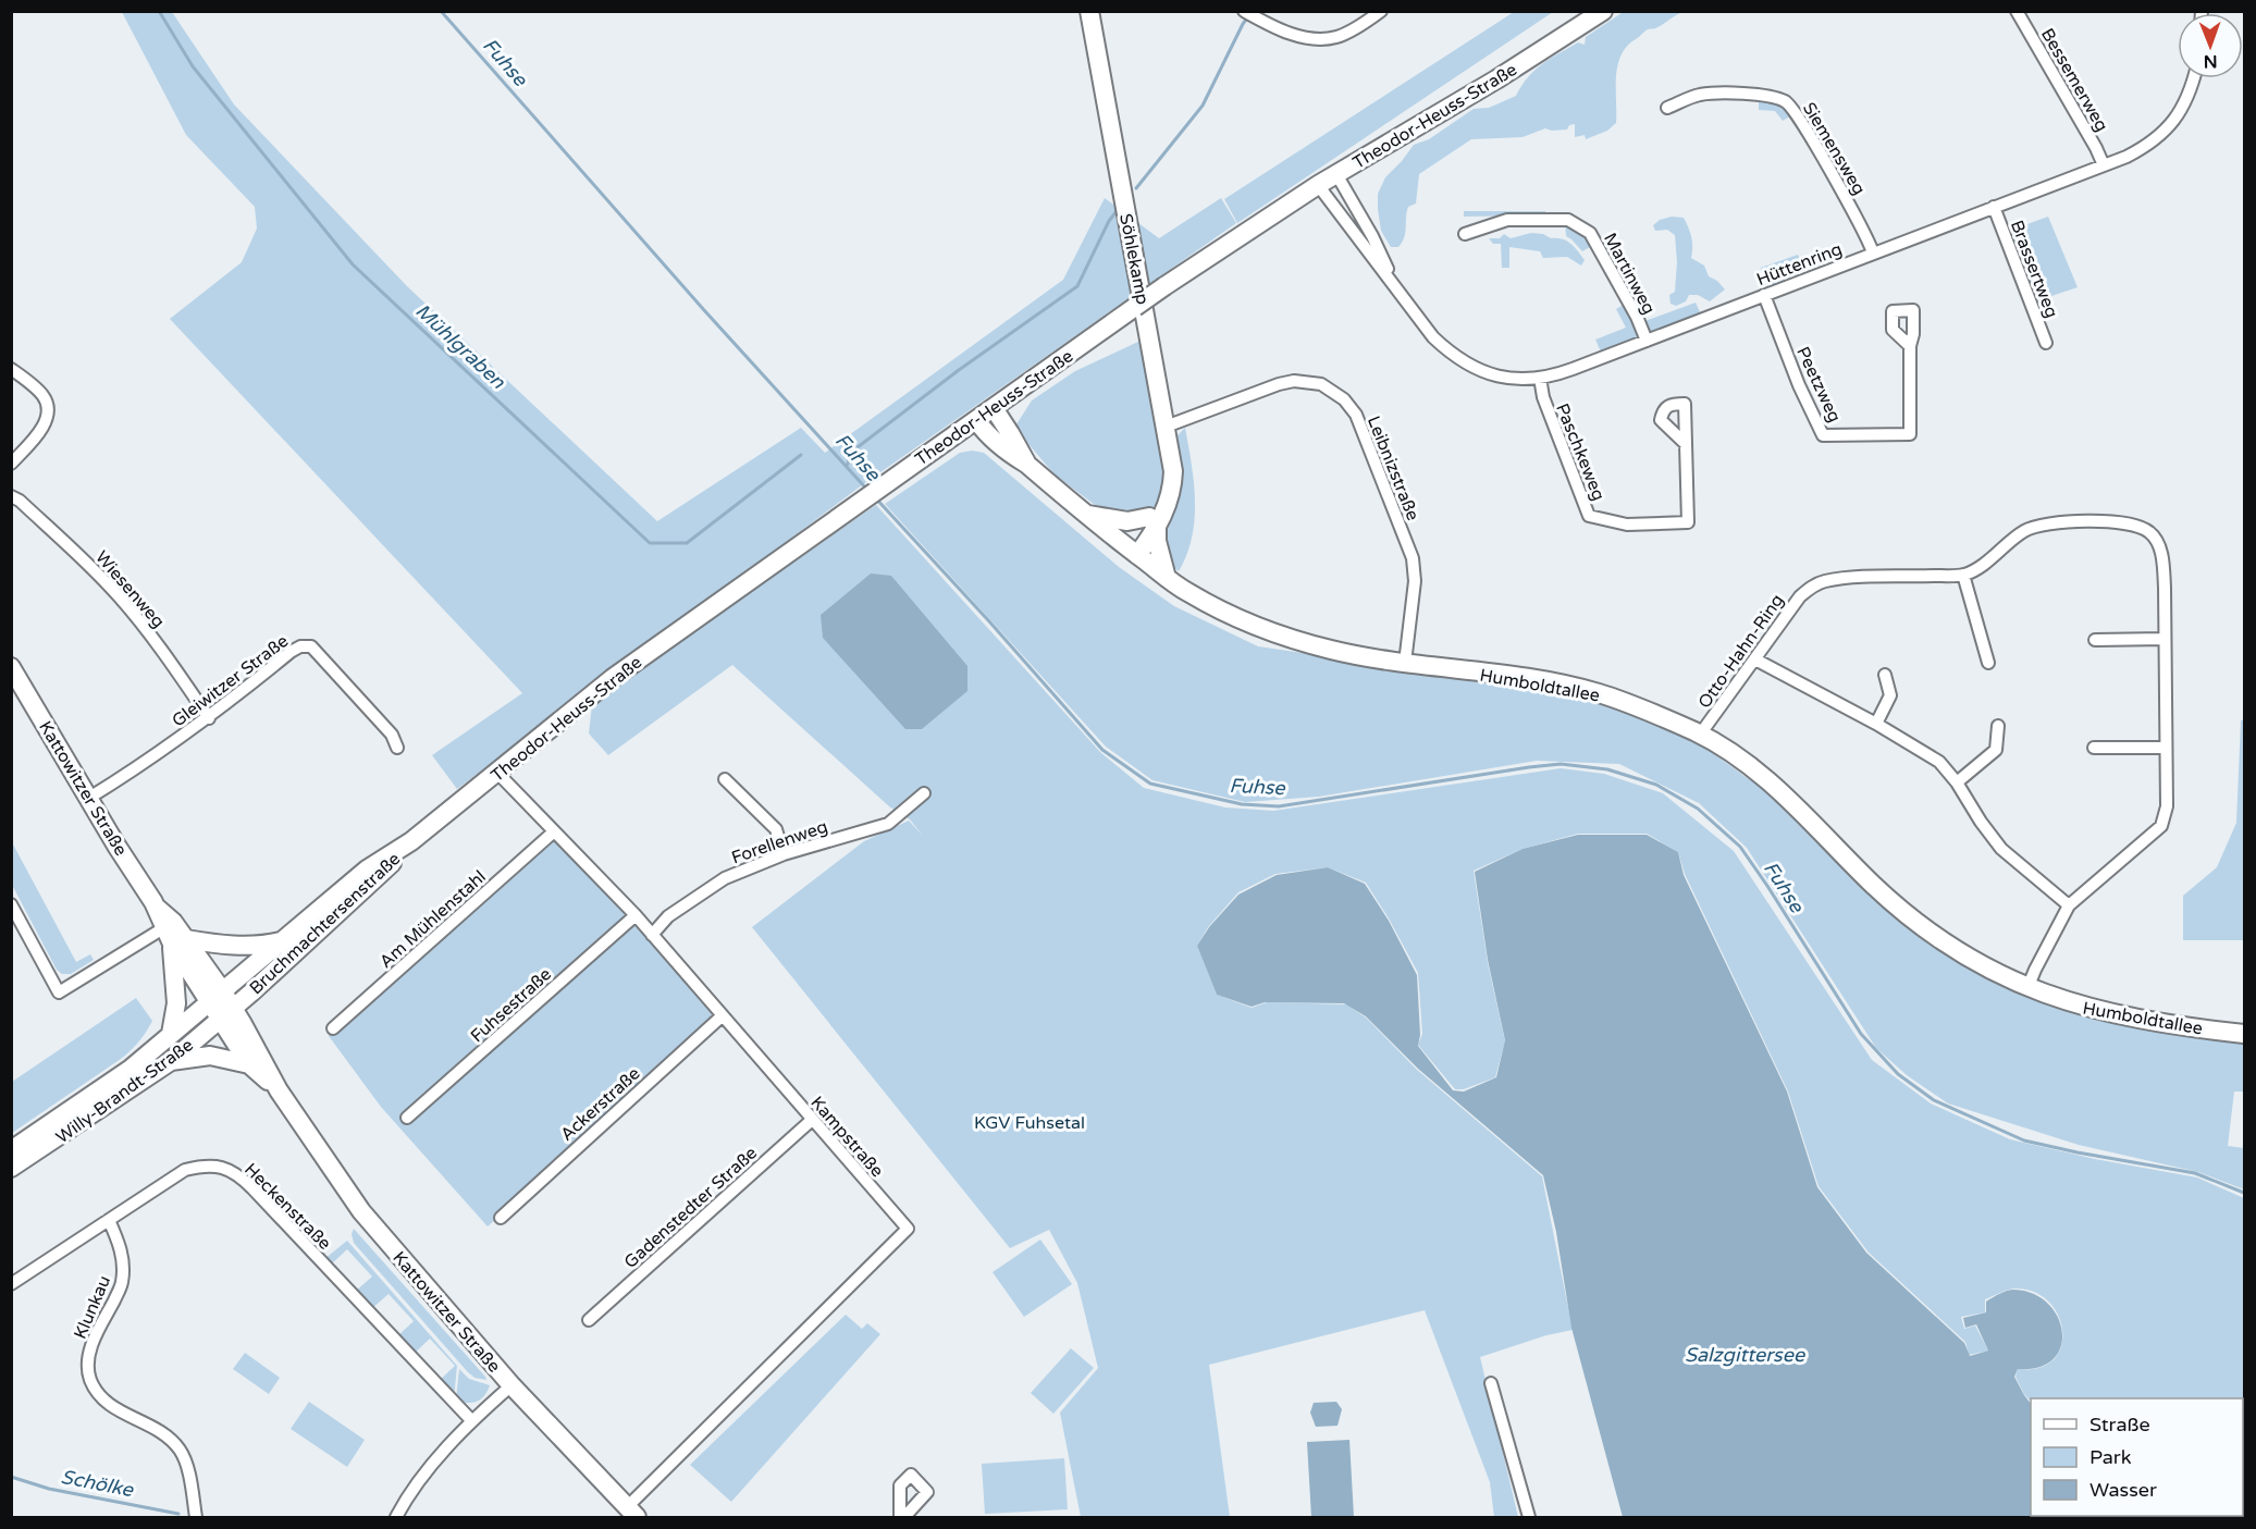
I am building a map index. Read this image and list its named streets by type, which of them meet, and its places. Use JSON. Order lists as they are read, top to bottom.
{
  "streets": {
    "street": [
      "Bessemerweg",
      "Theodor-Heuss-Straße",
      "Siemensweg",
      "Söhlekamp",
      "Hüttenring",
      "Brassertweg",
      "Martinweg",
      "Peetzweg",
      "Paschkeweg",
      "Leibnizstraße",
      "Wiesenweg",
      "Otto-Hahn-Ring",
      "Gleiwitzer Straße",
      "Humboldtallee",
      "Kattowitzer Straße",
      "Forellenweg",
      "Am Mühlenstahl",
      "Bruchmachtersenstraße",
      "Fuhsestraße",
      "Willy-Brandt-Straße",
      "Ackerstraße",
      "Kampstraße",
      "Heckenstraße",
      "Gadenstedter Straße",
      "Klunkau"
    ]
  },
  "crossings": [
    ["Bessemerweg", "Hüttenring"],
    ["Theodor-Heuss-Straße", "Hüttenring"],
    ["Theodor-Heuss-Straße", "Humboldtallee"],
    ["Theodor-Heuss-Straße", "Bruchmachtersenstraße"],
    ["Theodor-Heuss-Straße", "Kampstraße"],
    ["Siemensweg", "Hüttenring"],
    ["Söhlekamp", "Leibnizstraße"],
    ["Söhlekamp", "Humboldtallee"],
    ["Hüttenring", "Brassertweg"],
    ["Hüttenring", "Martinweg"],
    ["Hüttenring", "Peetzweg"],
    ["Hüttenring", "Paschkeweg"],
    ["Leibnizstraße", "Humboldtallee"],
    ["Wiesenweg", "Gleiwitzer Straße"],
    ["Otto-Hahn-Ring", "Humboldtallee"],
    ["Gleiwitzer Straße", "Kattowitzer Straße"],
    ["Kattowitzer Straße", "Bruchmachtersenstraße"],
    ["Kattowitzer Straße", "Willy-Brandt-Straße"],
    ["Kattowitzer Straße", "Kampstraße"],
    ["Forellenweg", "Kampstraße"],
    ["Am Mühlenstahl", "Kampstraße"],
    ["Bruchmachtersenstraße", "Willy-Brandt-Straße"],
    ["Fuhsestraße", "Kampstraße"],
    ["Ackerstraße", "Kampstraße"],
    ["Kampstraße", "Gadenstedter Straße"],
    ["Heckenstraße", "Klunkau"]
  ],
  "water": [
    "Fuhse",
    "Mühlgraben",
    "Salzgittersee",
    "Schölke"
  ],
  "parks": ["KGV Fuhsetal"],
  "legend": ["Straße", "Park", "Wasser"],
  "north": "bottom"
}
